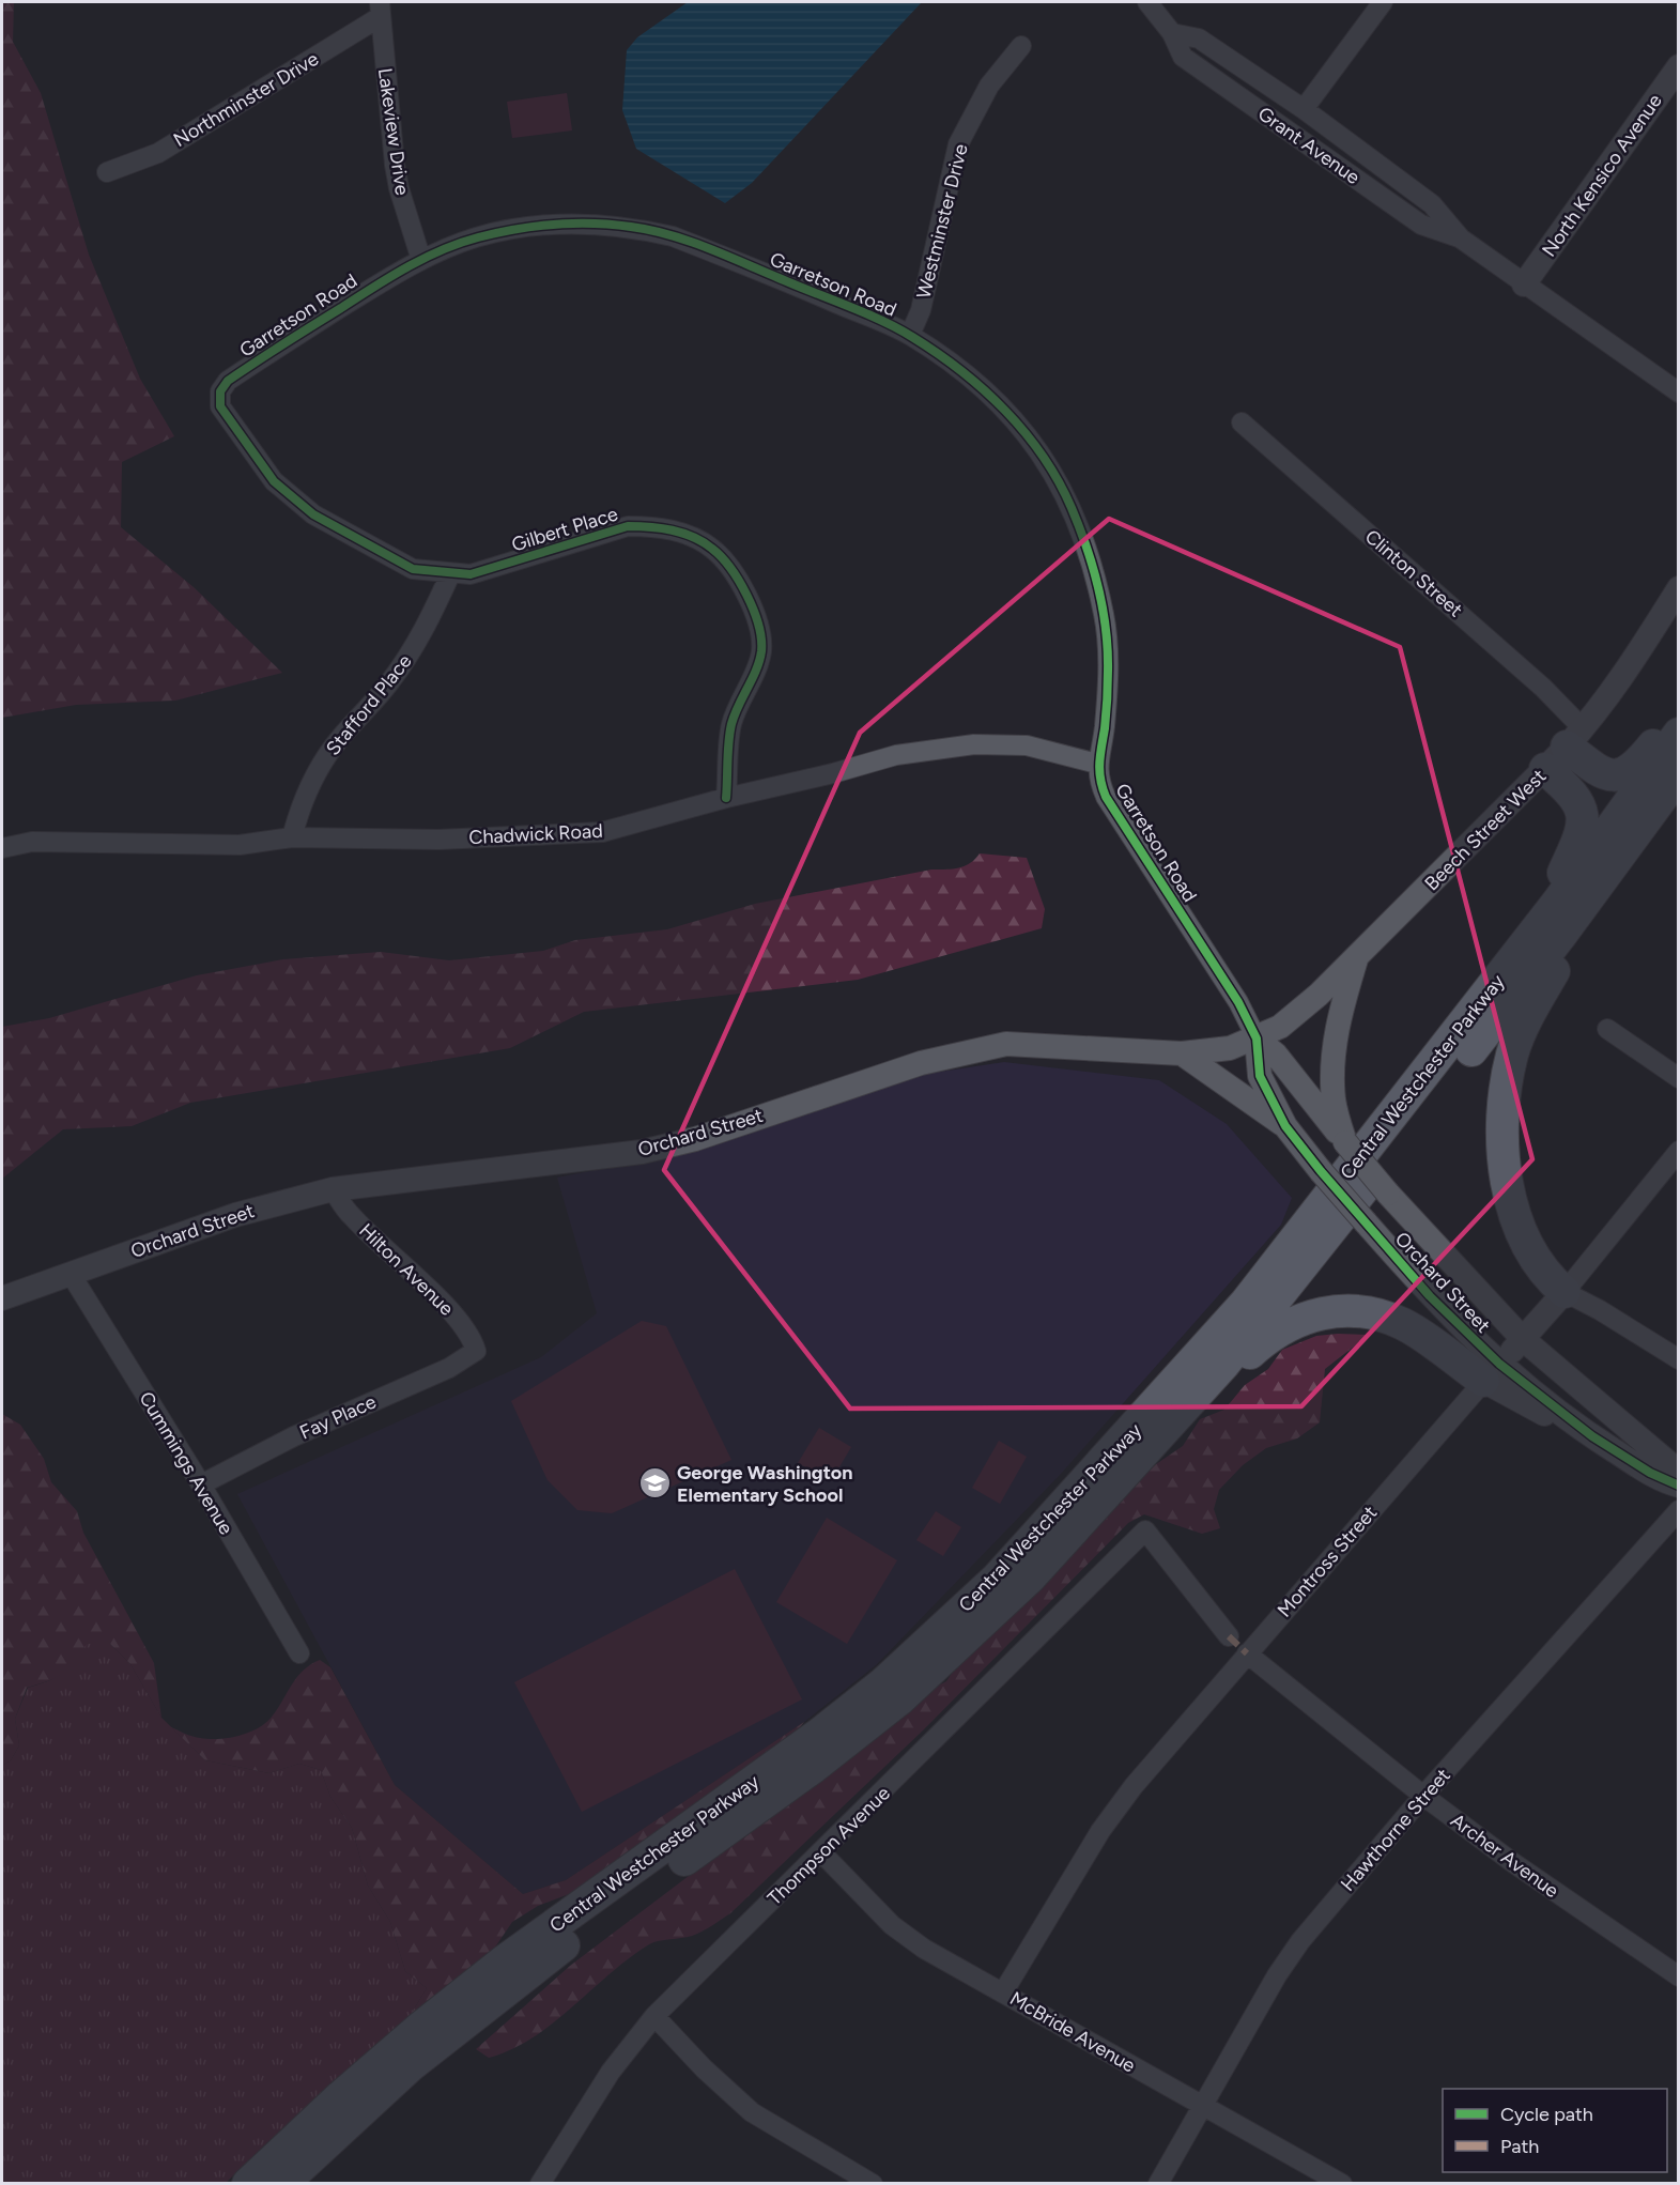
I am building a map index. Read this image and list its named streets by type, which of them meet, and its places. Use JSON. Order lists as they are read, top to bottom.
{
  "streets": {
    "main road": ["Central Westchester Parkway"],
    "street": [
      "Northminster Drive",
      "Lakeview Drive",
      "Grant Avenue",
      "North Kensico Avenue",
      "Westminster Drive",
      "Garretson Road",
      "Gilbert Place",
      "Clinton Street",
      "Stafford Place",
      "Beech Street West",
      "Chadwick Road",
      "Orchard Street",
      "Hilton Avenue",
      "Fay Place",
      "Cummings Avenue",
      "Montross Street",
      "Hawthorne Street",
      "Thompson Avenue",
      "Archer Avenue",
      "McBride Avenue"
    ]
  },
  "crossings": [
    ["Northminster Drive", "Lakeview Drive"],
    ["Lakeview Drive", "Garretson Road"],
    ["Grant Avenue", "North Kensico Avenue"],
    ["Westminster Drive", "Garretson Road"],
    ["Garretson Road", "Gilbert Place"],
    ["Garretson Road", "Beech Street West"],
    ["Garretson Road", "Chadwick Road"],
    ["Garretson Road", "Orchard Street"],
    ["Gilbert Place", "Stafford Place"],
    ["Gilbert Place", "Chadwick Road"],
    ["Clinton Street", "Beech Street West"],
    ["Stafford Place", "Chadwick Road"],
    ["Beech Street West", "Orchard Street"],
    ["Orchard Street", "Hilton Avenue"],
    ["Orchard Street", "Cummings Avenue"],
    ["Orchard Street", "Montross Street"],
    ["Hilton Avenue", "Fay Place"],
    ["Fay Place", "Cummings Avenue"],
    ["Montross Street", "Archer Avenue"],
    ["Montross Street", "McBride Avenue"],
    ["Hawthorne Street", "Archer Avenue"],
    ["Hawthorne Street", "McBride Avenue"],
    ["Thompson Avenue", "McBride Avenue"]
  ],
  "places": {
    "school or university": ["George Washington Elementary School"]
  },
  "legend": ["Cycle path", "Path"]
}
